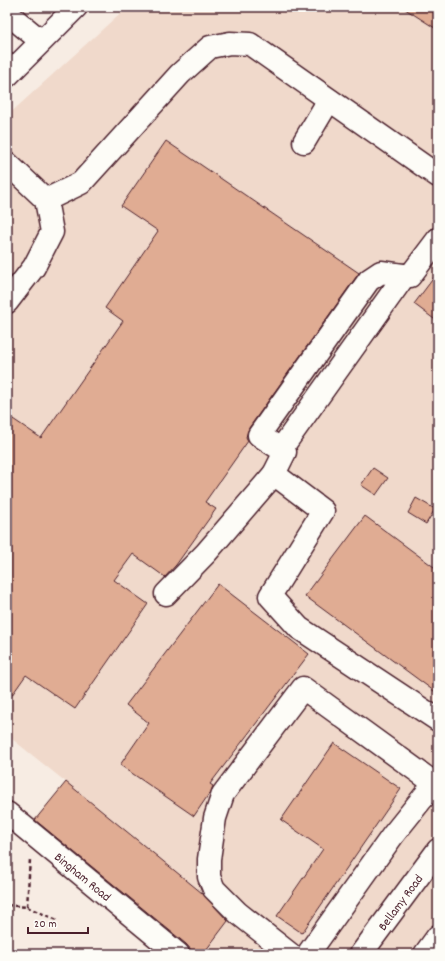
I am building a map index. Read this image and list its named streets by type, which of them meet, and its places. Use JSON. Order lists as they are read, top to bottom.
{
  "streets": {
    "street": ["Bingham Road", "Bellamy Road"]
  },
  "scale_bar": "20 m"
}
